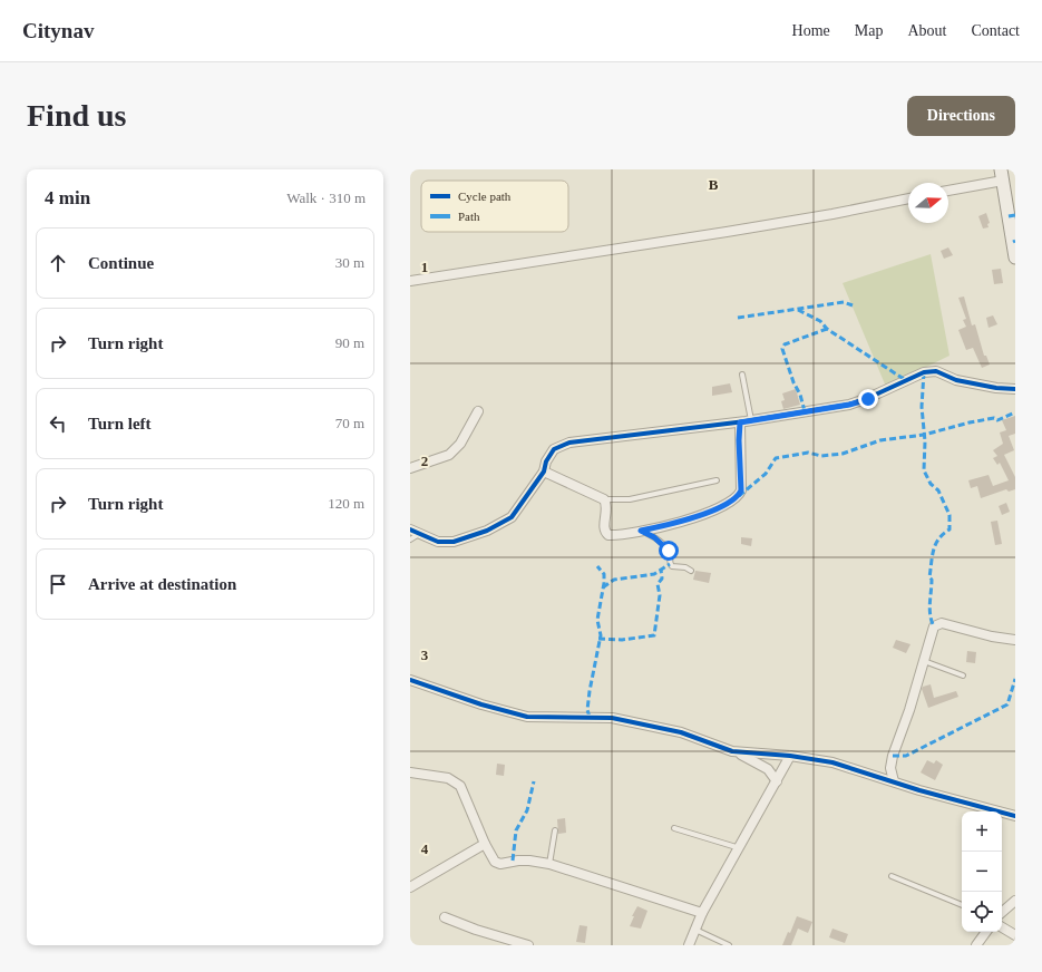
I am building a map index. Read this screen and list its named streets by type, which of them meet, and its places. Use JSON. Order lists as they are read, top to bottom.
{
  "legend": ["Cycle path", "Path"],
  "north": "right",
  "page": {
    "header": "Citynav",
    "nav": [
      "Home",
      "Map",
      "About",
      "Contact"
    ],
    "buttons": "Directions",
    "title": "Find us",
    "heading": ["4 min", "Walk · 310 m"],
    "list": [
      ["Continue", "30 m"],
      ["Turn right", "90 m"],
      ["Turn left", "70 m"],
      ["Turn right", "120 m"],
      "Arrive at destination"
    ],
    "map_buttons": ["+", "−"]
  },
  "grid": {
    "columns": ["B"],
    "rows": [
      "1",
      "2",
      "3",
      "4"
    ]
  }
}
